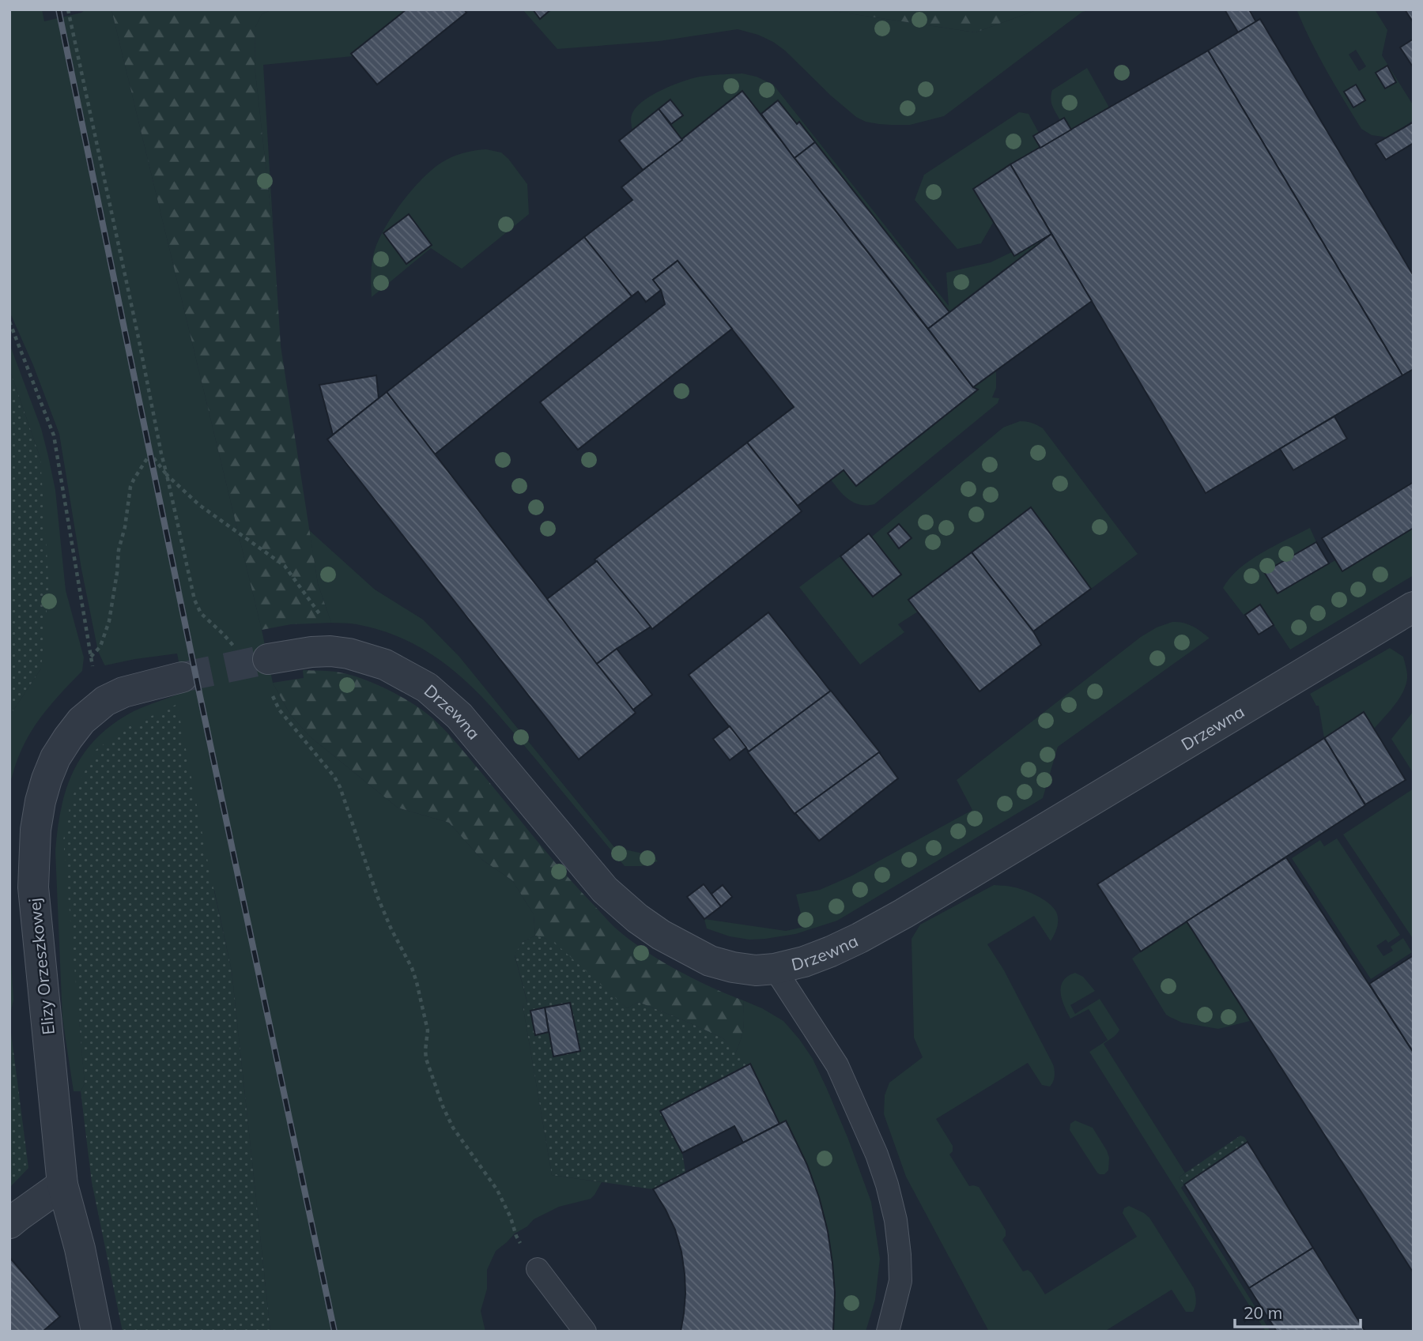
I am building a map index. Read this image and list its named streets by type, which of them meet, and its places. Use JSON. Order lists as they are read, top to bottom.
{
  "streets": {
    "street": ["Drzewna", "Elizy Orzeszkowej"]
  },
  "scale_bar": "20 m"
}
